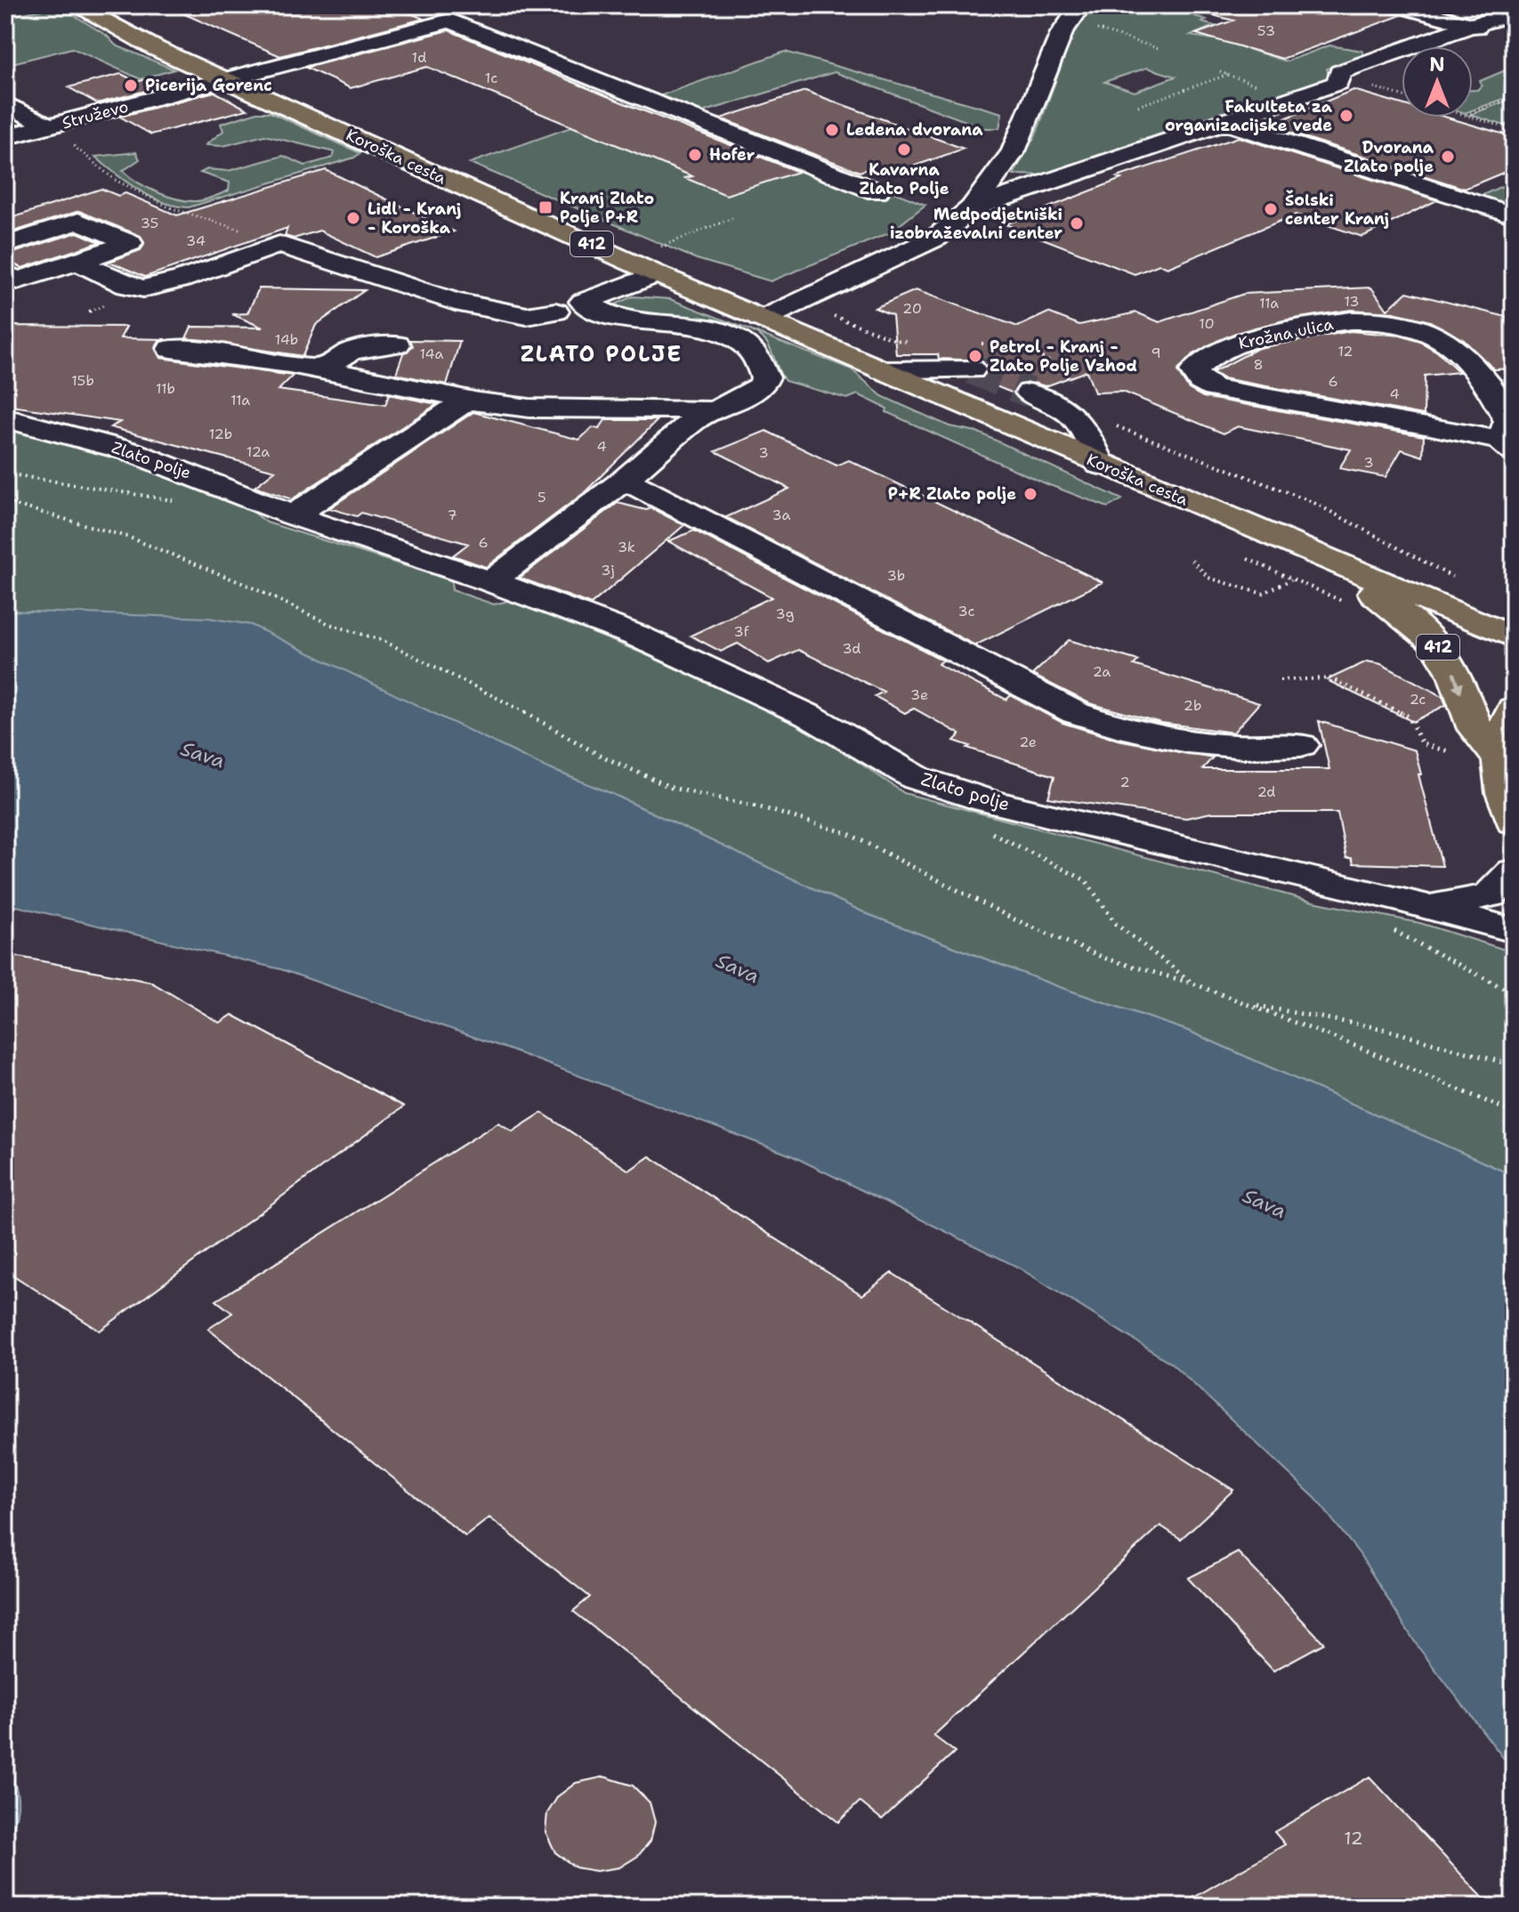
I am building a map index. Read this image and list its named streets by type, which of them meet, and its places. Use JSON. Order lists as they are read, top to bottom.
{
  "streets": {
    "main road": ["Koroška cesta", "412"],
    "street": ["Struževo", "Krožna ulica", "Zlato polje"]
  },
  "crossings": [
    ["Struževo", "Koroška cesta"],
    ["Struževo", "412"],
    ["Koroška cesta", "412"]
  ],
  "districts": ["ZLATO POLJE"],
  "water": ["Sava"],
  "places": {
    "other": [
      "Picerija Gorenc",
      "Fakulteta za organizacijske vede",
      "Ledena dvorana",
      "Kavarna Zlato Polje",
      "Hofer",
      "Dvorana Zlato polje",
      "Šolski center Kranj",
      "Lidl - Kranj - Koroška",
      "Medpodjetniški izobraževalni center",
      "Petrol - Kranj - Zlato Polje Vzhod",
      "P+R Zlato polje"
    ],
    "transit": ["Kranj Zlato Polje P+R"]
  },
  "house_numbers": [
    "53",
    "1d",
    "1c",
    "35",
    "34",
    "13",
    "11a",
    "20",
    "10",
    "14b",
    "12",
    "9",
    "14a",
    "8",
    "15b",
    "6",
    "11b",
    "4",
    "11a",
    "12b",
    "4",
    "12a",
    "3",
    "3",
    "5",
    "7",
    "3a",
    "6",
    "3k",
    "3j",
    "3b",
    "3c",
    "3g",
    "3f",
    "3d",
    "2a",
    "3e",
    "2c",
    "2b",
    "2e",
    "2",
    "2d",
    "12"
  ],
  "north": "top"
}
